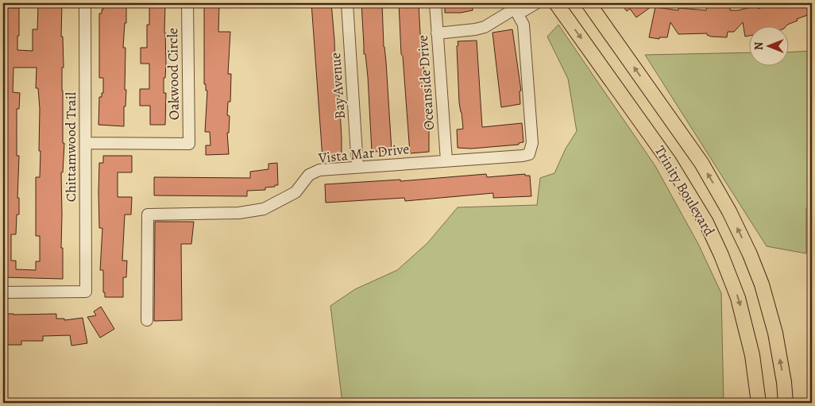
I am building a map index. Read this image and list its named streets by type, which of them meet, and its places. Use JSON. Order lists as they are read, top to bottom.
{
  "streets": {
    "main road": ["Trinity Boulevard"],
    "street": [
      "Oakwood Circle",
      "Oceanside Drive",
      "Bay Avenue",
      "Chittamwood Trail",
      "Vista Mar Drive"
    ]
  },
  "crossings": [
    ["Oakwood Circle", "Chittamwood Trail"],
    ["Oceanside Drive", "Vista Mar Drive"],
    ["Bay Avenue", "Vista Mar Drive"]
  ],
  "north": "left"
}
